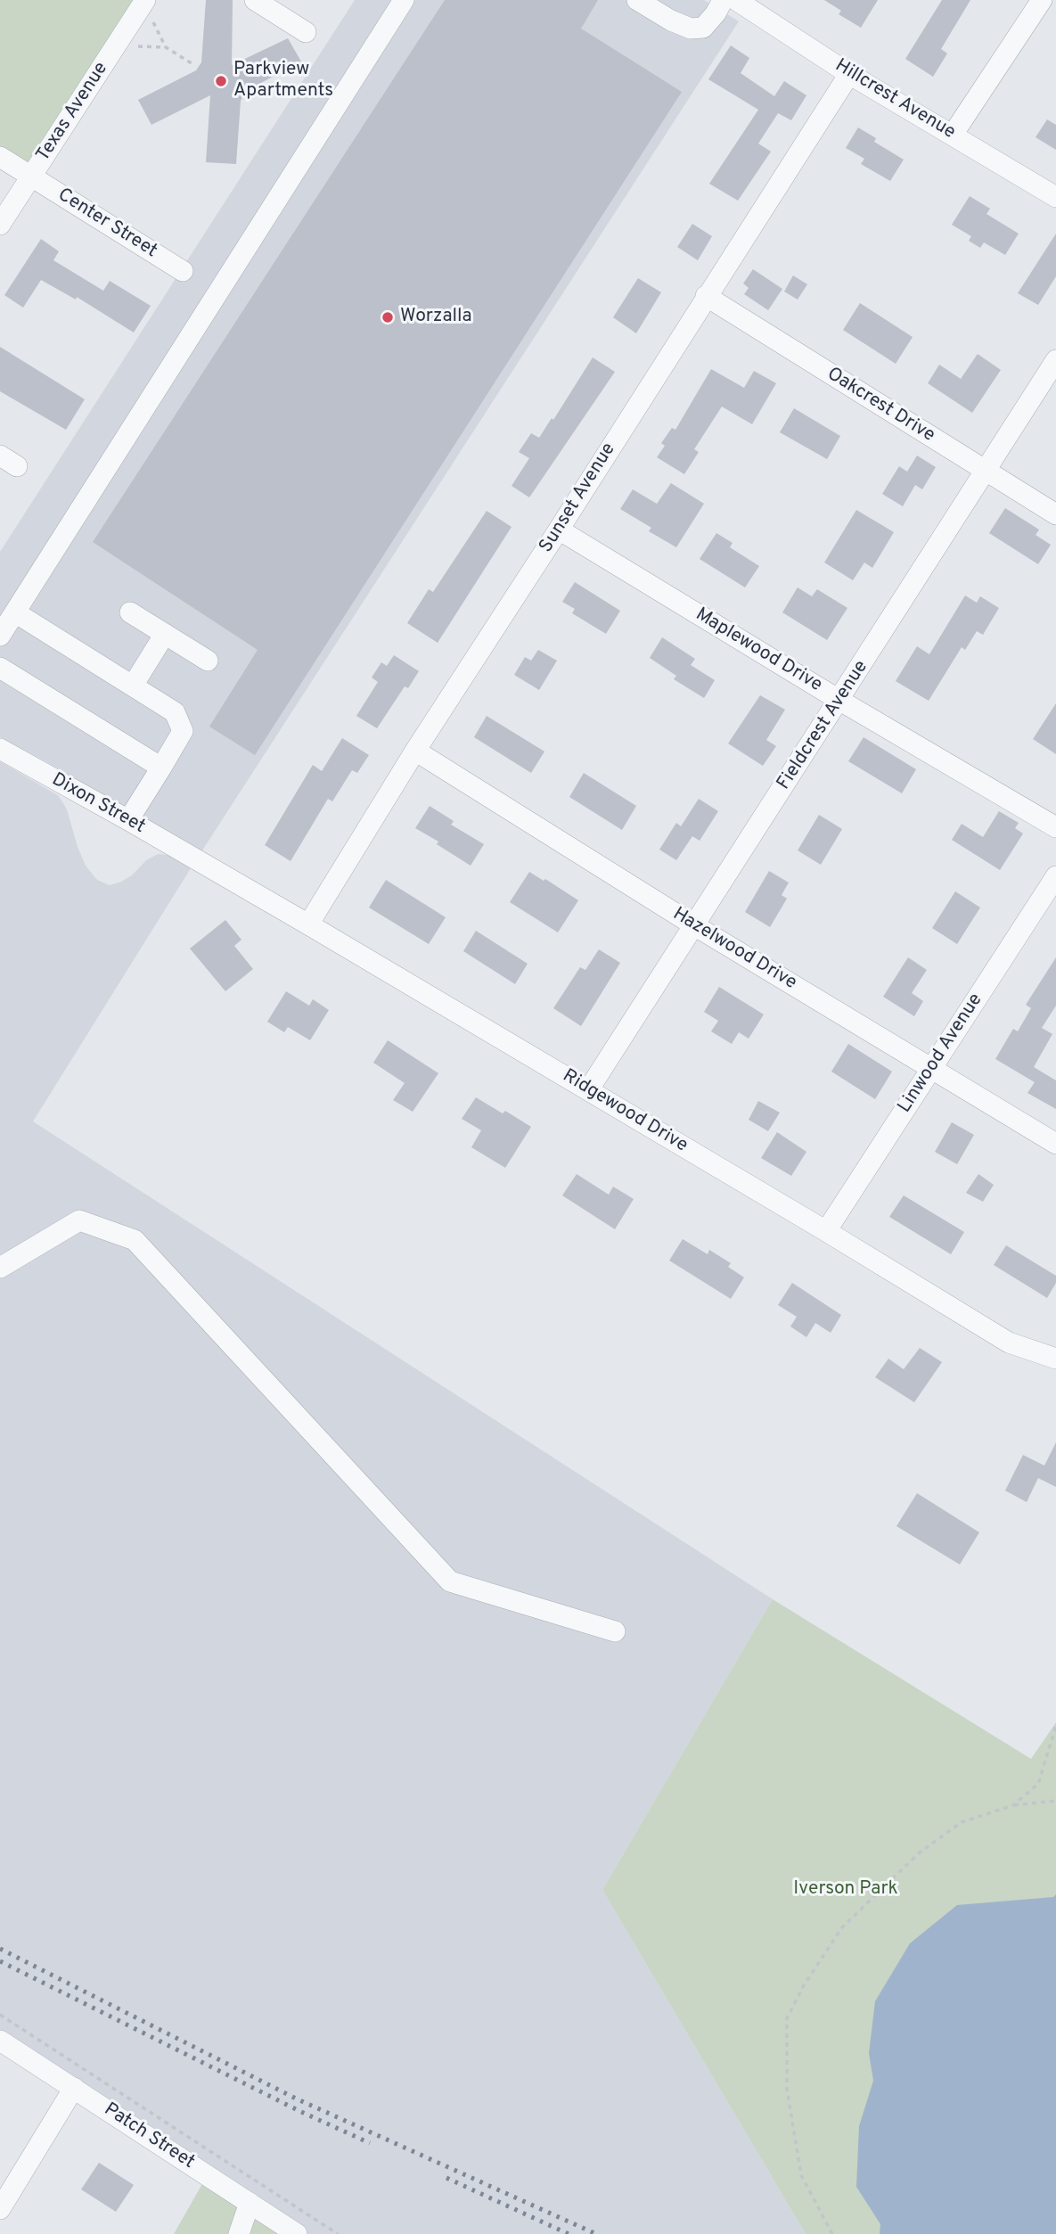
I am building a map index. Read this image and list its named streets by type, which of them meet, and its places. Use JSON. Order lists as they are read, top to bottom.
{
  "streets": {
    "street": [
      "Hillcrest Avenue",
      "Texas Avenue",
      "Center Street",
      "Oakcrest Drive",
      "Sunset Avenue",
      "Maplewood Drive",
      "Fieldcrest Avenue",
      "Dixon Street",
      "Hazelwood Drive",
      "Linwood Avenue",
      "Ridgewood Drive",
      "Patch Street"
    ]
  },
  "crossings": [
    ["Hillcrest Avenue", "Sunset Avenue"],
    ["Texas Avenue", "Center Street"],
    ["Oakcrest Drive", "Sunset Avenue"],
    ["Oakcrest Drive", "Fieldcrest Avenue"],
    ["Sunset Avenue", "Maplewood Drive"],
    ["Sunset Avenue", "Hazelwood Drive"],
    ["Sunset Avenue", "Ridgewood Drive"],
    ["Maplewood Drive", "Fieldcrest Avenue"],
    ["Fieldcrest Avenue", "Hazelwood Drive"],
    ["Fieldcrest Avenue", "Ridgewood Drive"],
    ["Dixon Street", "Ridgewood Drive"],
    ["Hazelwood Drive", "Linwood Avenue"],
    ["Linwood Avenue", "Ridgewood Drive"]
  ],
  "parks": ["Iverson Park"],
  "places": ["Parkview Apartments", "Worzalla"]
}
